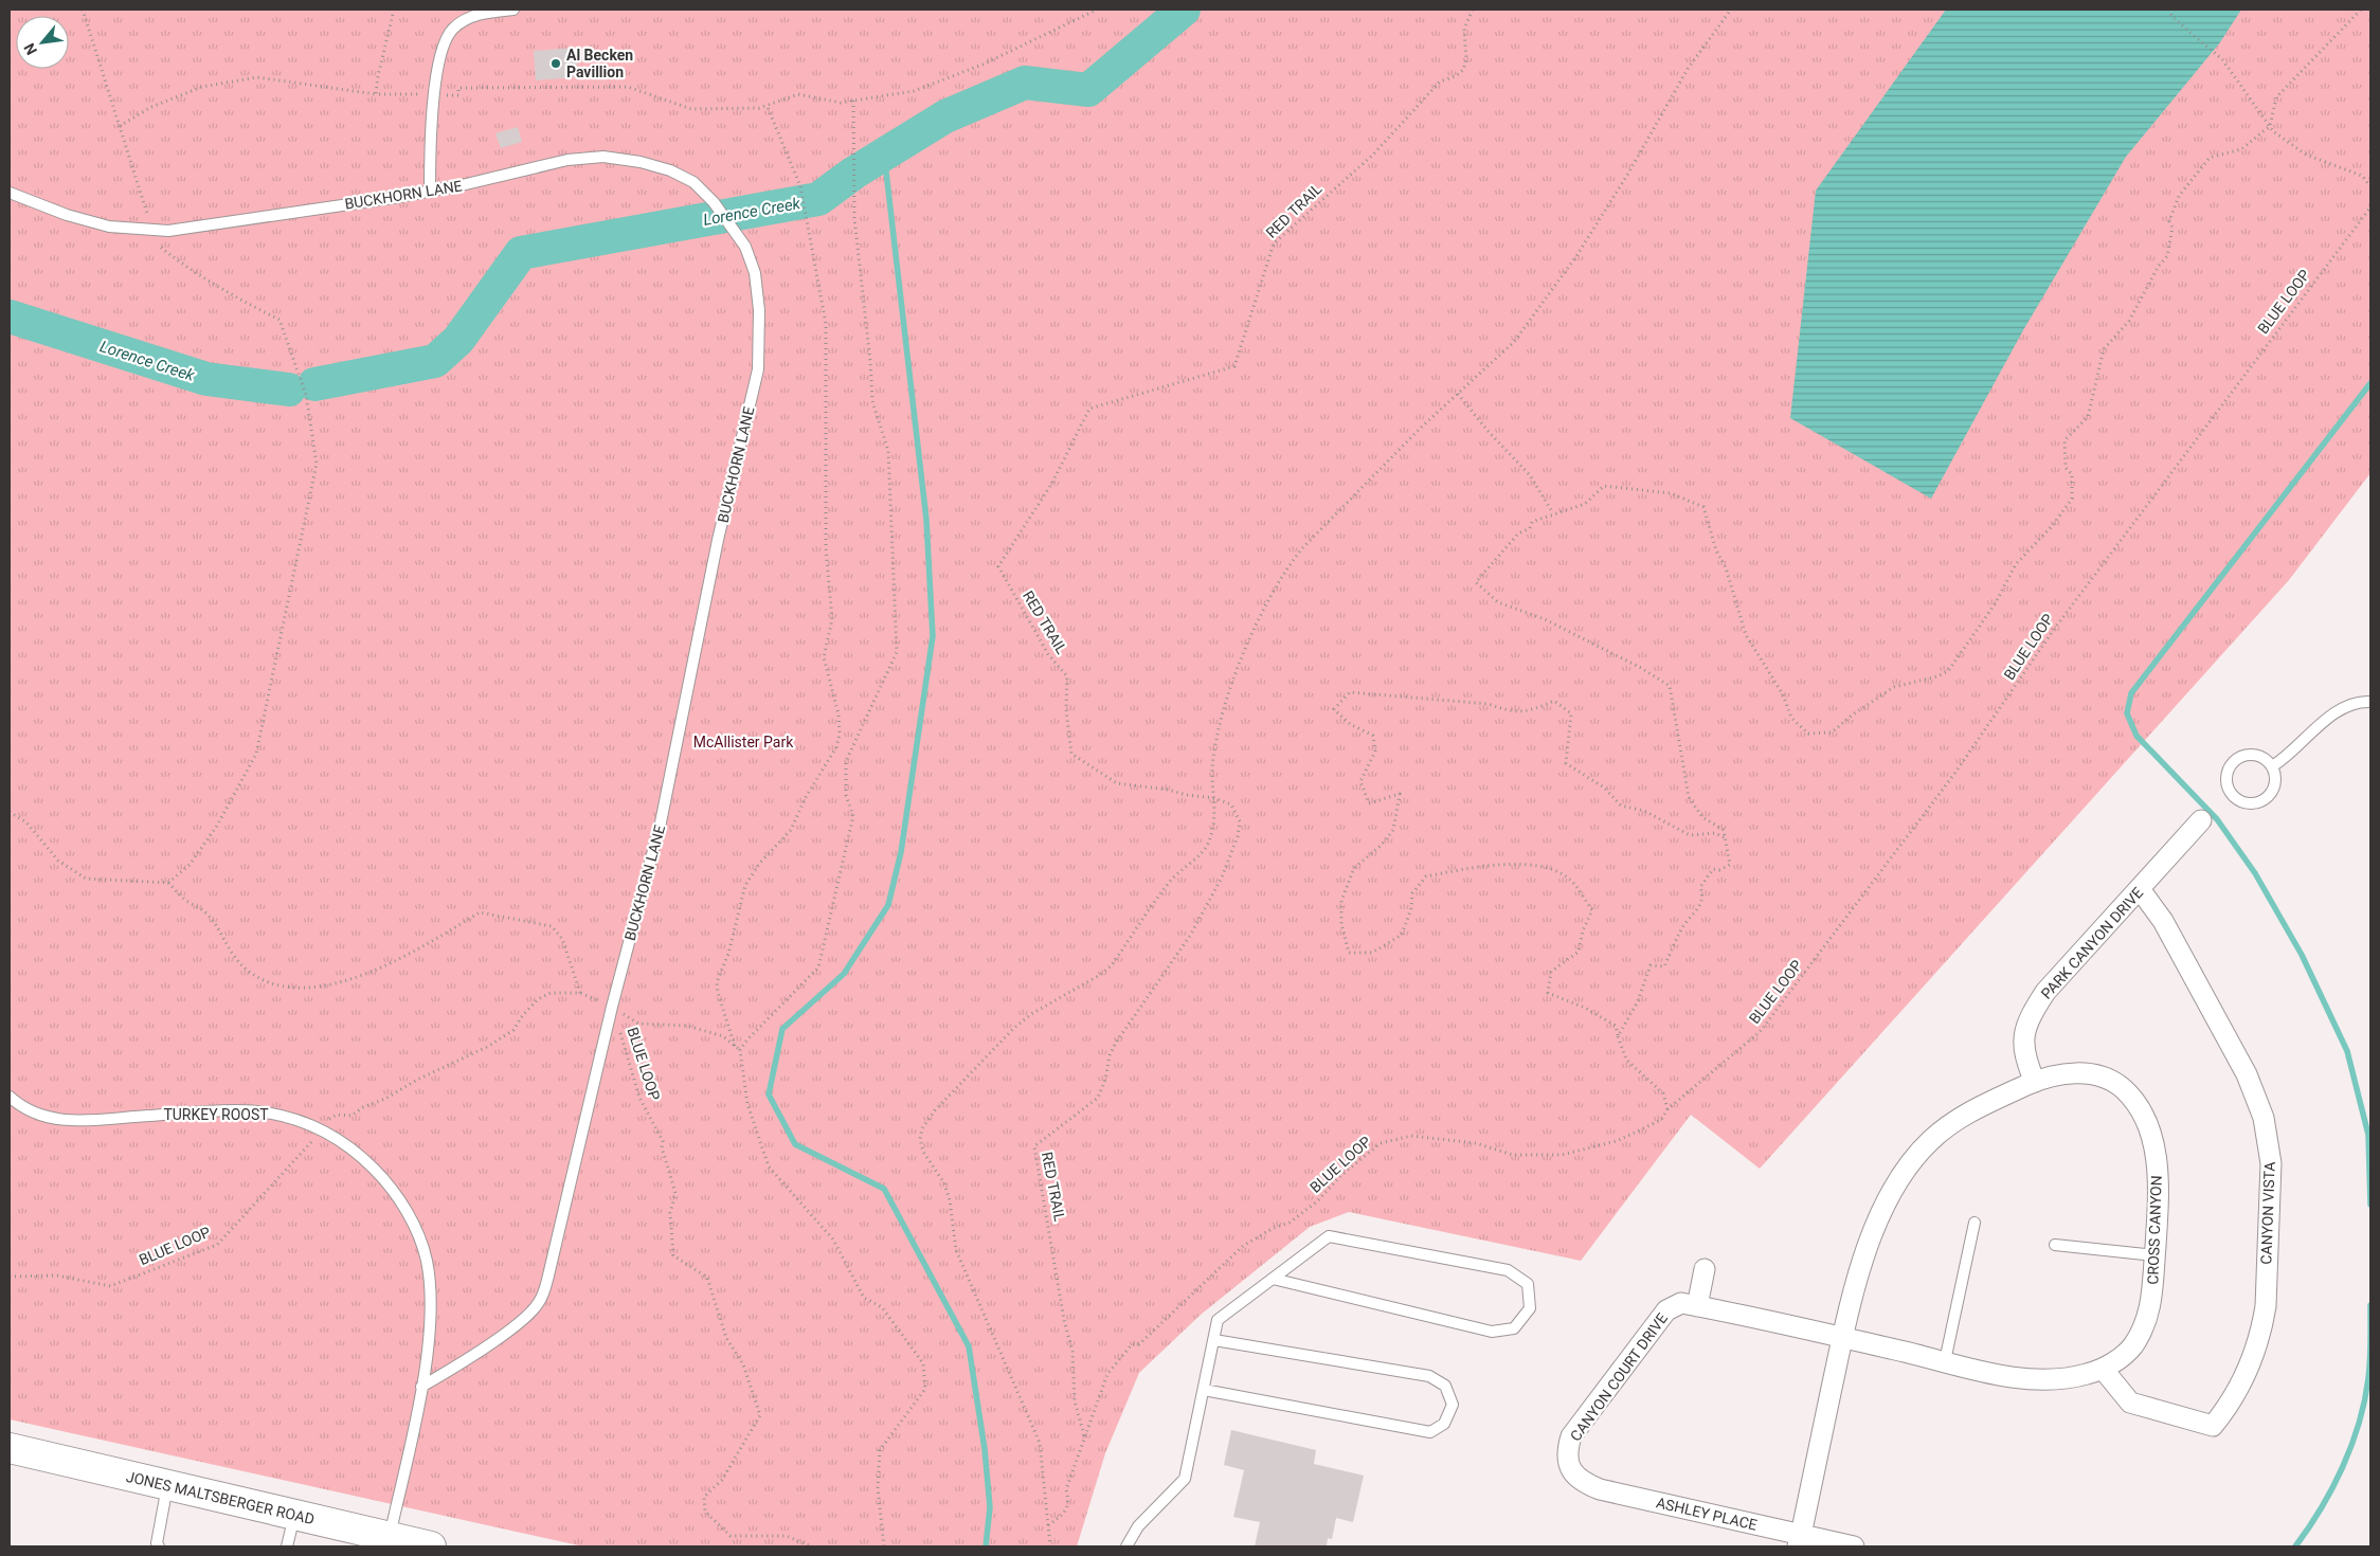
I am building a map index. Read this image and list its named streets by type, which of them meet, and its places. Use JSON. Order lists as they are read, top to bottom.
{
  "streets": {
    "main road": ["JONES MALTSBERGER ROAD"],
    "street": [
      "PARK CANYON DRIVE",
      "CANYON VISTA",
      "CROSS CANYON",
      "CANYON COURT DRIVE",
      "ASHLEY PLACE"
    ],
    "lane": ["BUCKHORN LANE", "TURKEY ROOST"],
    "path": ["RED TRAIL", "BLUE LOOP"]
  },
  "crossings": [
    ["BUCKHORN LANE", "BLUE LOOP"],
    ["BUCKHORN LANE", "TURKEY ROOST"],
    ["RED TRAIL", "BLUE LOOP"],
    ["PARK CANYON DRIVE", "CANYON VISTA"],
    ["PARK CANYON DRIVE", "CROSS CANYON"],
    ["TURKEY ROOST", "JONES MALTSBERGER ROAD"],
    ["CANYON VISTA", "CROSS CANYON"],
    ["CROSS CANYON", "CANYON COURT DRIVE"],
    ["CROSS CANYON", "ASHLEY PLACE"],
    ["CANYON COURT DRIVE", "ASHLEY PLACE"]
  ],
  "water": ["Lorence Creek"],
  "parks": ["McAllister Park"],
  "places": ["Al Becken Pavillion"],
  "north": "bottom left"
}
